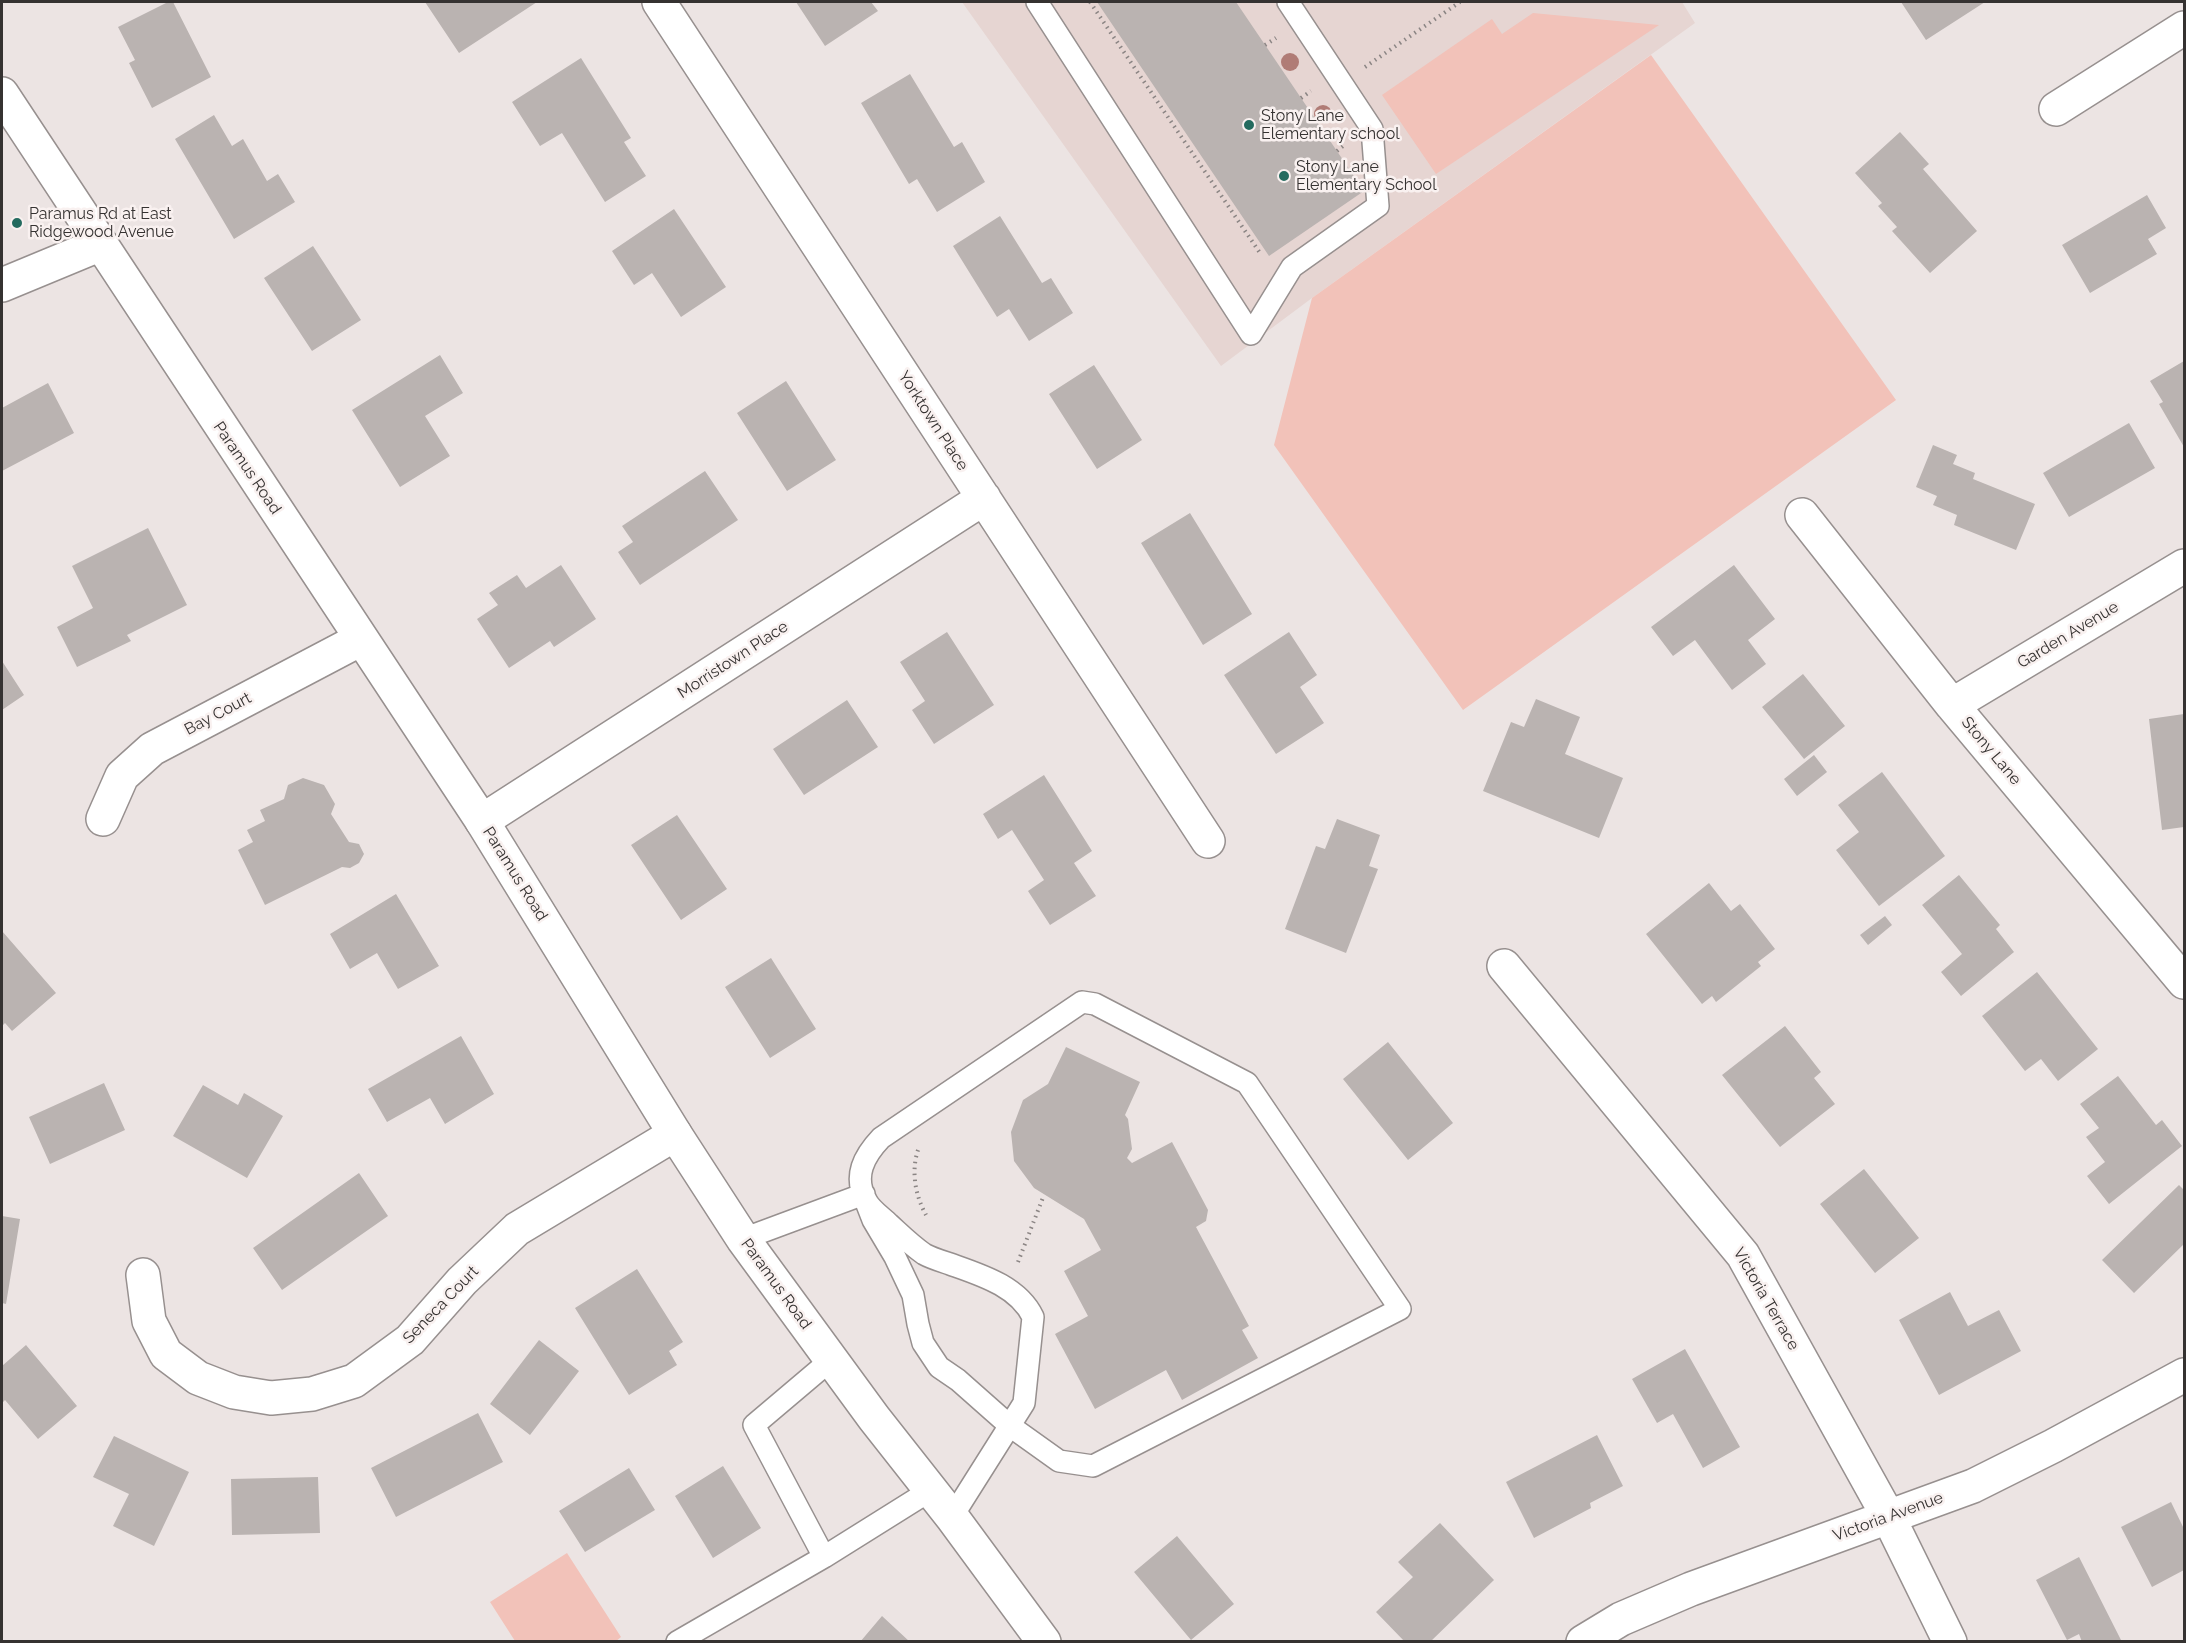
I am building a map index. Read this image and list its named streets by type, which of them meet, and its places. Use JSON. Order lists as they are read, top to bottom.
{
  "streets": {
    "street": [
      "Yorktown Place",
      "Paramus Road",
      "Garden Avenue",
      "Morristown Place",
      "Bay Court",
      "Stony Lane",
      "Victoria Terrace",
      "Seneca Court",
      "Victoria Avenue"
    ]
  },
  "crossings": [
    ["Yorktown Place", "Morristown Place"],
    ["Paramus Road", "Morristown Place"],
    ["Paramus Road", "Bay Court"],
    ["Paramus Road", "Seneca Court"],
    ["Garden Avenue", "Stony Lane"],
    ["Victoria Terrace", "Victoria Avenue"]
  ],
  "places": ["Stony Lane Elementary school", "Stony Lane Elementary School", "Paramus Rd at East Ridgewood Avenue"]
}
